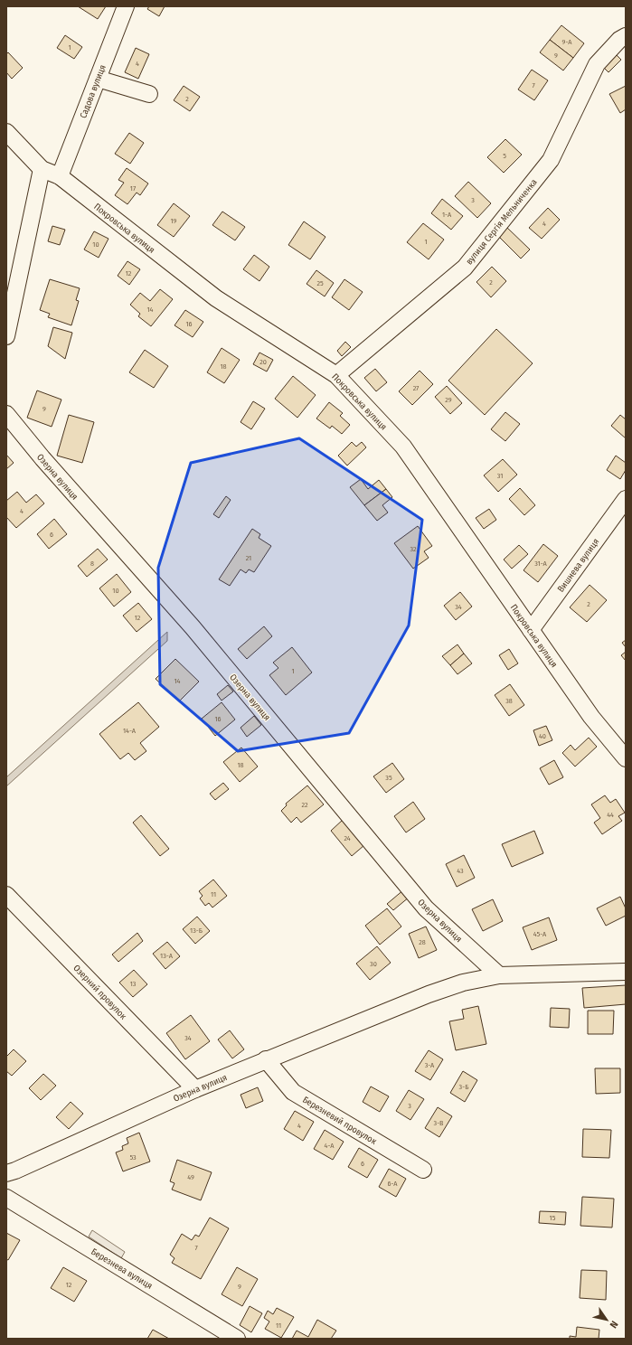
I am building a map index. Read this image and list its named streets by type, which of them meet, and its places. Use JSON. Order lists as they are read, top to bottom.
{
  "streets": {
    "street": [
      "Садова вулиця",
      "вулиця Сергія Мельниченка",
      "Покровська вулиця",
      "Озерна вулиця",
      "Вишнева вулиця",
      "Озерний провулок",
      "Березневий провулок",
      "Березнева вулиця"
    ]
  },
  "crossings": [
    ["Садова вулиця", "Покровська вулиця"],
    ["вулиця Сергія Мельниченка", "Покровська вулиця"],
    ["Покровська вулиця", "Вишнева вулиця"],
    ["Озерна вулиця", "Озерний провулок"],
    ["Озерна вулиця", "Березневий провулок"]
  ],
  "house_numbers": [
    "9-А",
    "1",
    "9",
    "4",
    "7",
    "2",
    "5",
    "17",
    "3",
    "1-А",
    "19",
    "4",
    "1",
    "10",
    "12",
    "2",
    "25",
    "14",
    "16",
    "20",
    "18",
    "27",
    "29",
    "9",
    "31",
    "4",
    "6",
    "32",
    "21",
    "8",
    "31-А",
    "10",
    "2",
    "34",
    "12",
    "1",
    "14",
    "38",
    "16",
    "14-А",
    "40",
    "18",
    "35",
    "22",
    "44",
    "24",
    "43",
    "11",
    "13-Б",
    "45-А",
    "28",
    "13-А",
    "30",
    "13",
    "34",
    "3-А",
    "3-Б",
    "3",
    "3-В",
    "4",
    "4-А",
    "53",
    "6",
    "49",
    "6-А",
    "15",
    "7",
    "12",
    "9",
    "11"
  ],
  "north": "bottom right"
}
